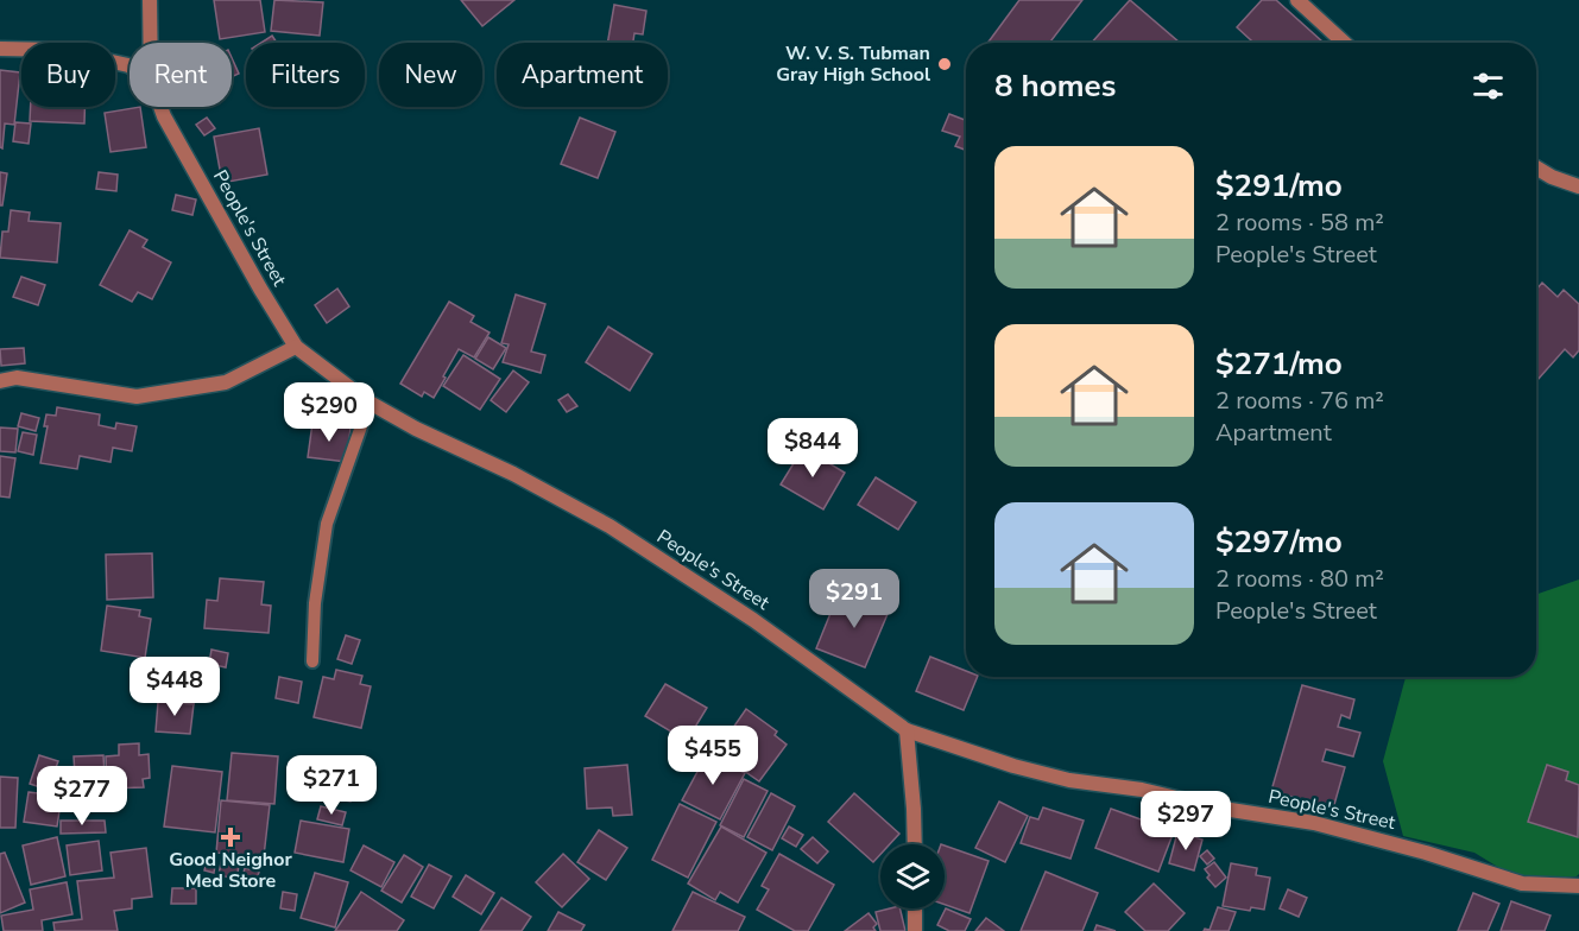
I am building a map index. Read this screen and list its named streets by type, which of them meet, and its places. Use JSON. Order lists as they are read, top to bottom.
{
  "streets": {
    "street": ["People's Street"]
  },
  "places": {
    "other": ["W. V. S. Tubman Gray High School"],
    "health": ["Good Neighor Med Store"]
  },
  "page": {
    "chip": [
      "Buy",
      "Rent",
      "Filters",
      "New",
      "Apartment"
    ],
    "heading": "8 homes",
    "list": [
      {
        "name": "$291/mo",
        "note": "2 rooms · 58 m² · People's Street"
      },
      {
        "name": "$271/mo",
        "note": "2 rooms · 76 m² · Apartment"
      },
      {
        "name": "$297/mo",
        "note": "2 rooms · 80 m² · People's Street"
      }
    ],
    "price": [
      "$290",
      "$844",
      "$291",
      "$448",
      "$455",
      "$271",
      "$277",
      "$297"
    ]
  }
}
